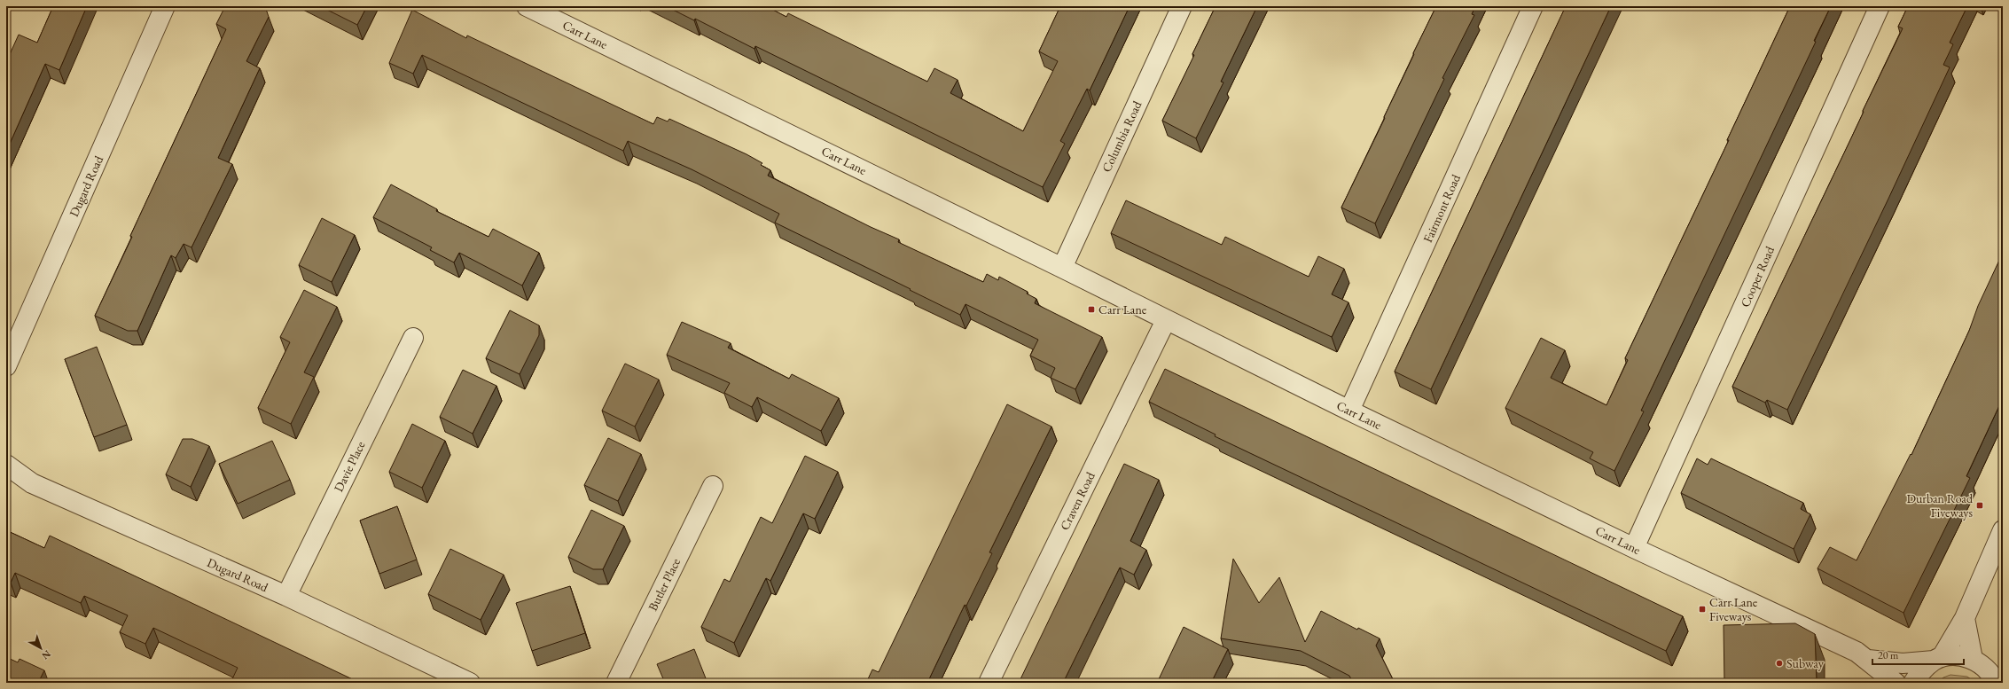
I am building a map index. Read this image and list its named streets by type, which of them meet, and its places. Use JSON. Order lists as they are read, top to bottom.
{
  "streets": {
    "street": [
      "Carr Lane",
      "Columbia Road",
      "Dugard Road",
      "Fairmont Road",
      "Cooper Road",
      "Davie Place",
      "Craven Road",
      "Butler Place"
    ]
  },
  "crossings": [
    ["Carr Lane", "Columbia Road"],
    ["Carr Lane", "Fairmont Road"],
    ["Carr Lane", "Cooper Road"],
    ["Carr Lane", "Craven Road"],
    ["Dugard Road", "Davie Place"]
  ],
  "places": {
    "transit": ["Carr Lane", "Durban Road Fiveways", "Carr Lane Fiveways"],
    "other": ["Subway"]
  },
  "scale_bar": "20 m",
  "north": "bottom right"
}
